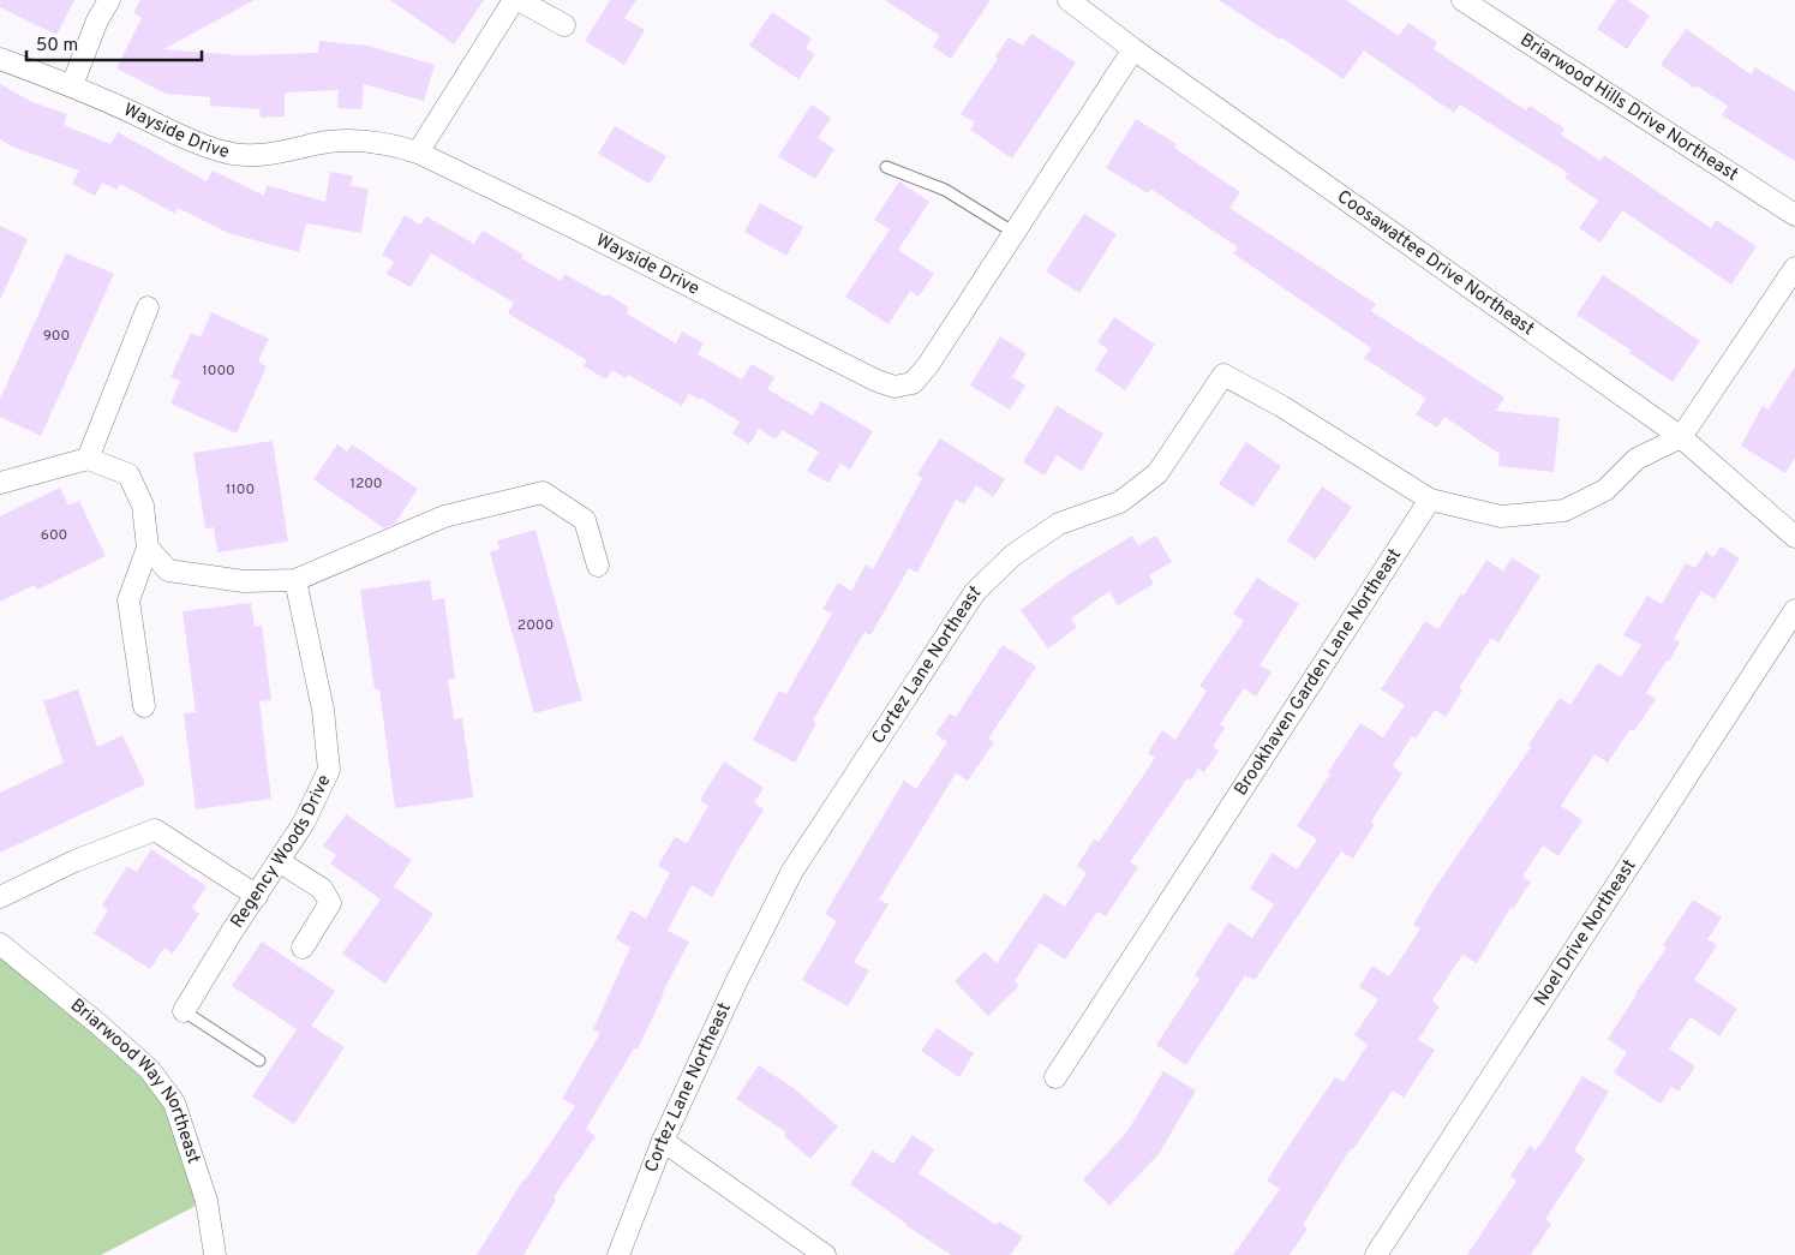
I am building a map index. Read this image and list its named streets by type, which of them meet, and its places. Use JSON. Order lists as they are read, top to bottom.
{
  "streets": {
    "street": [
      "Briarwood Hills Drive Northeast",
      "Wayside Drive",
      "Coosawattee Drive Northeast",
      "Cortez Lane Northeast",
      "Brookhaven Garden Lane Northeast",
      "Regency Woods Drive",
      "Noel Drive Northeast",
      "Briarwood Way Northeast"
    ]
  },
  "crossings": [
    ["Wayside Drive", "Coosawattee Drive Northeast"],
    ["Cortez Lane Northeast", "Brookhaven Garden Lane Northeast"]
  ],
  "house_numbers": [
    "900",
    "1000",
    "1200",
    "1100",
    "600",
    "2000"
  ],
  "scale_bar": "50 m"
}
